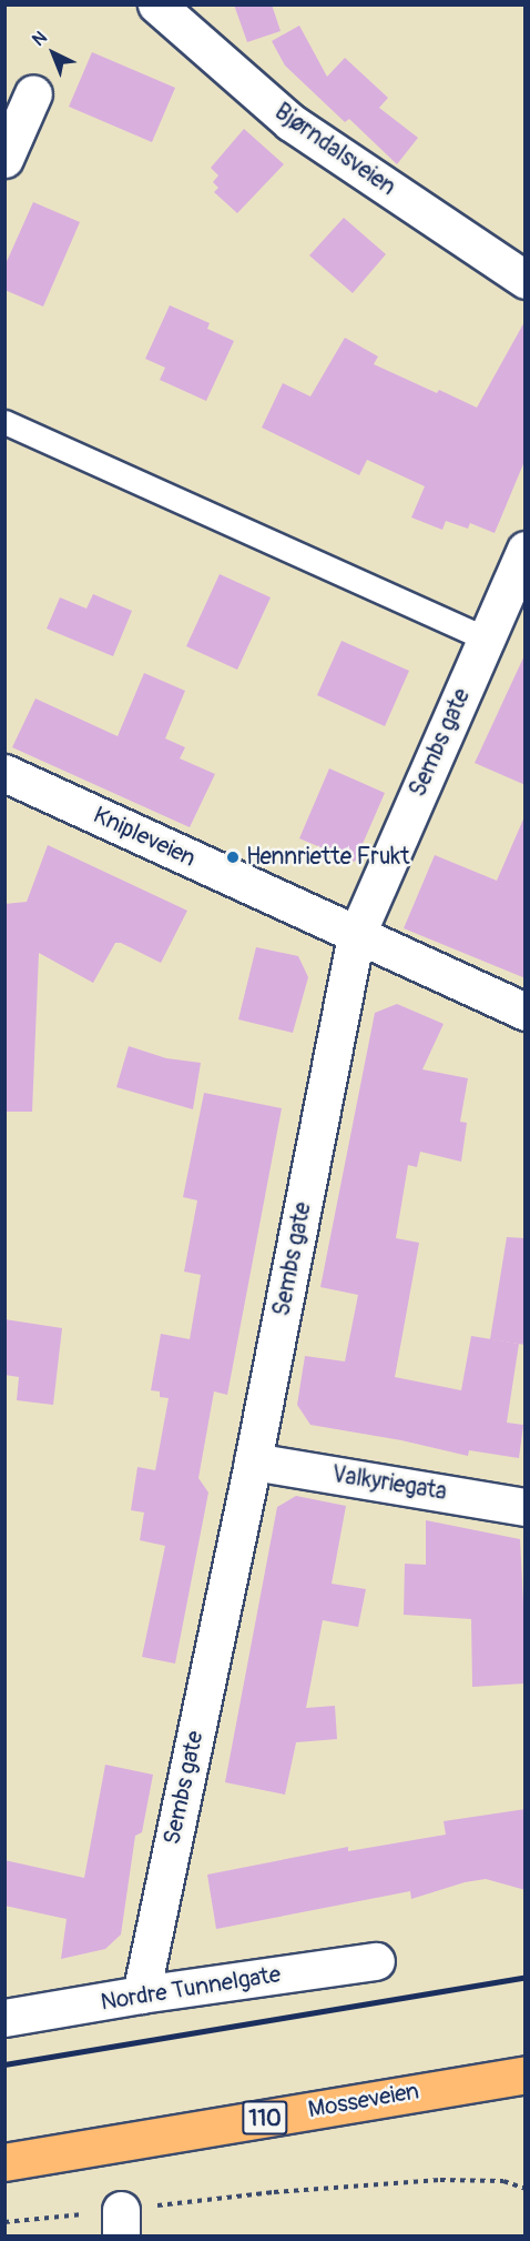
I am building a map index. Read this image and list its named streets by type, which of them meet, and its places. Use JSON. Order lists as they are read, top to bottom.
{
  "streets": {
    "highway": ["Mosseveien", "110"],
    "street": [
      "Bjørndalsveien",
      "Sembs gate",
      "Knipleveien",
      "Valkyriegata",
      "Nordre Tunnelgate"
    ]
  },
  "crossings": [
    ["Sembs gate", "Knipleveien"],
    ["Sembs gate", "Valkyriegata"],
    ["Sembs gate", "Nordre Tunnelgate"]
  ],
  "places": ["Hennriette Frukt"],
  "north": "top left"
}
